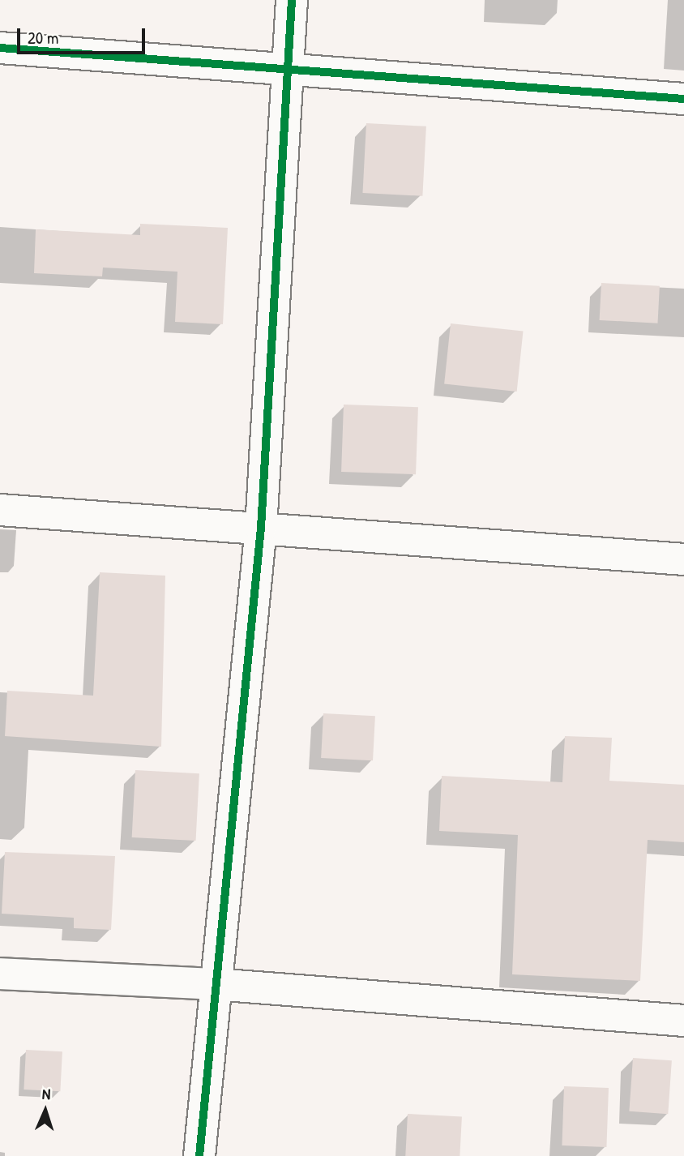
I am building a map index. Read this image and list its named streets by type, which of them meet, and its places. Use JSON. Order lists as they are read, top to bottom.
{
  "scale_bar": "20 m",
  "north": "top"
}
